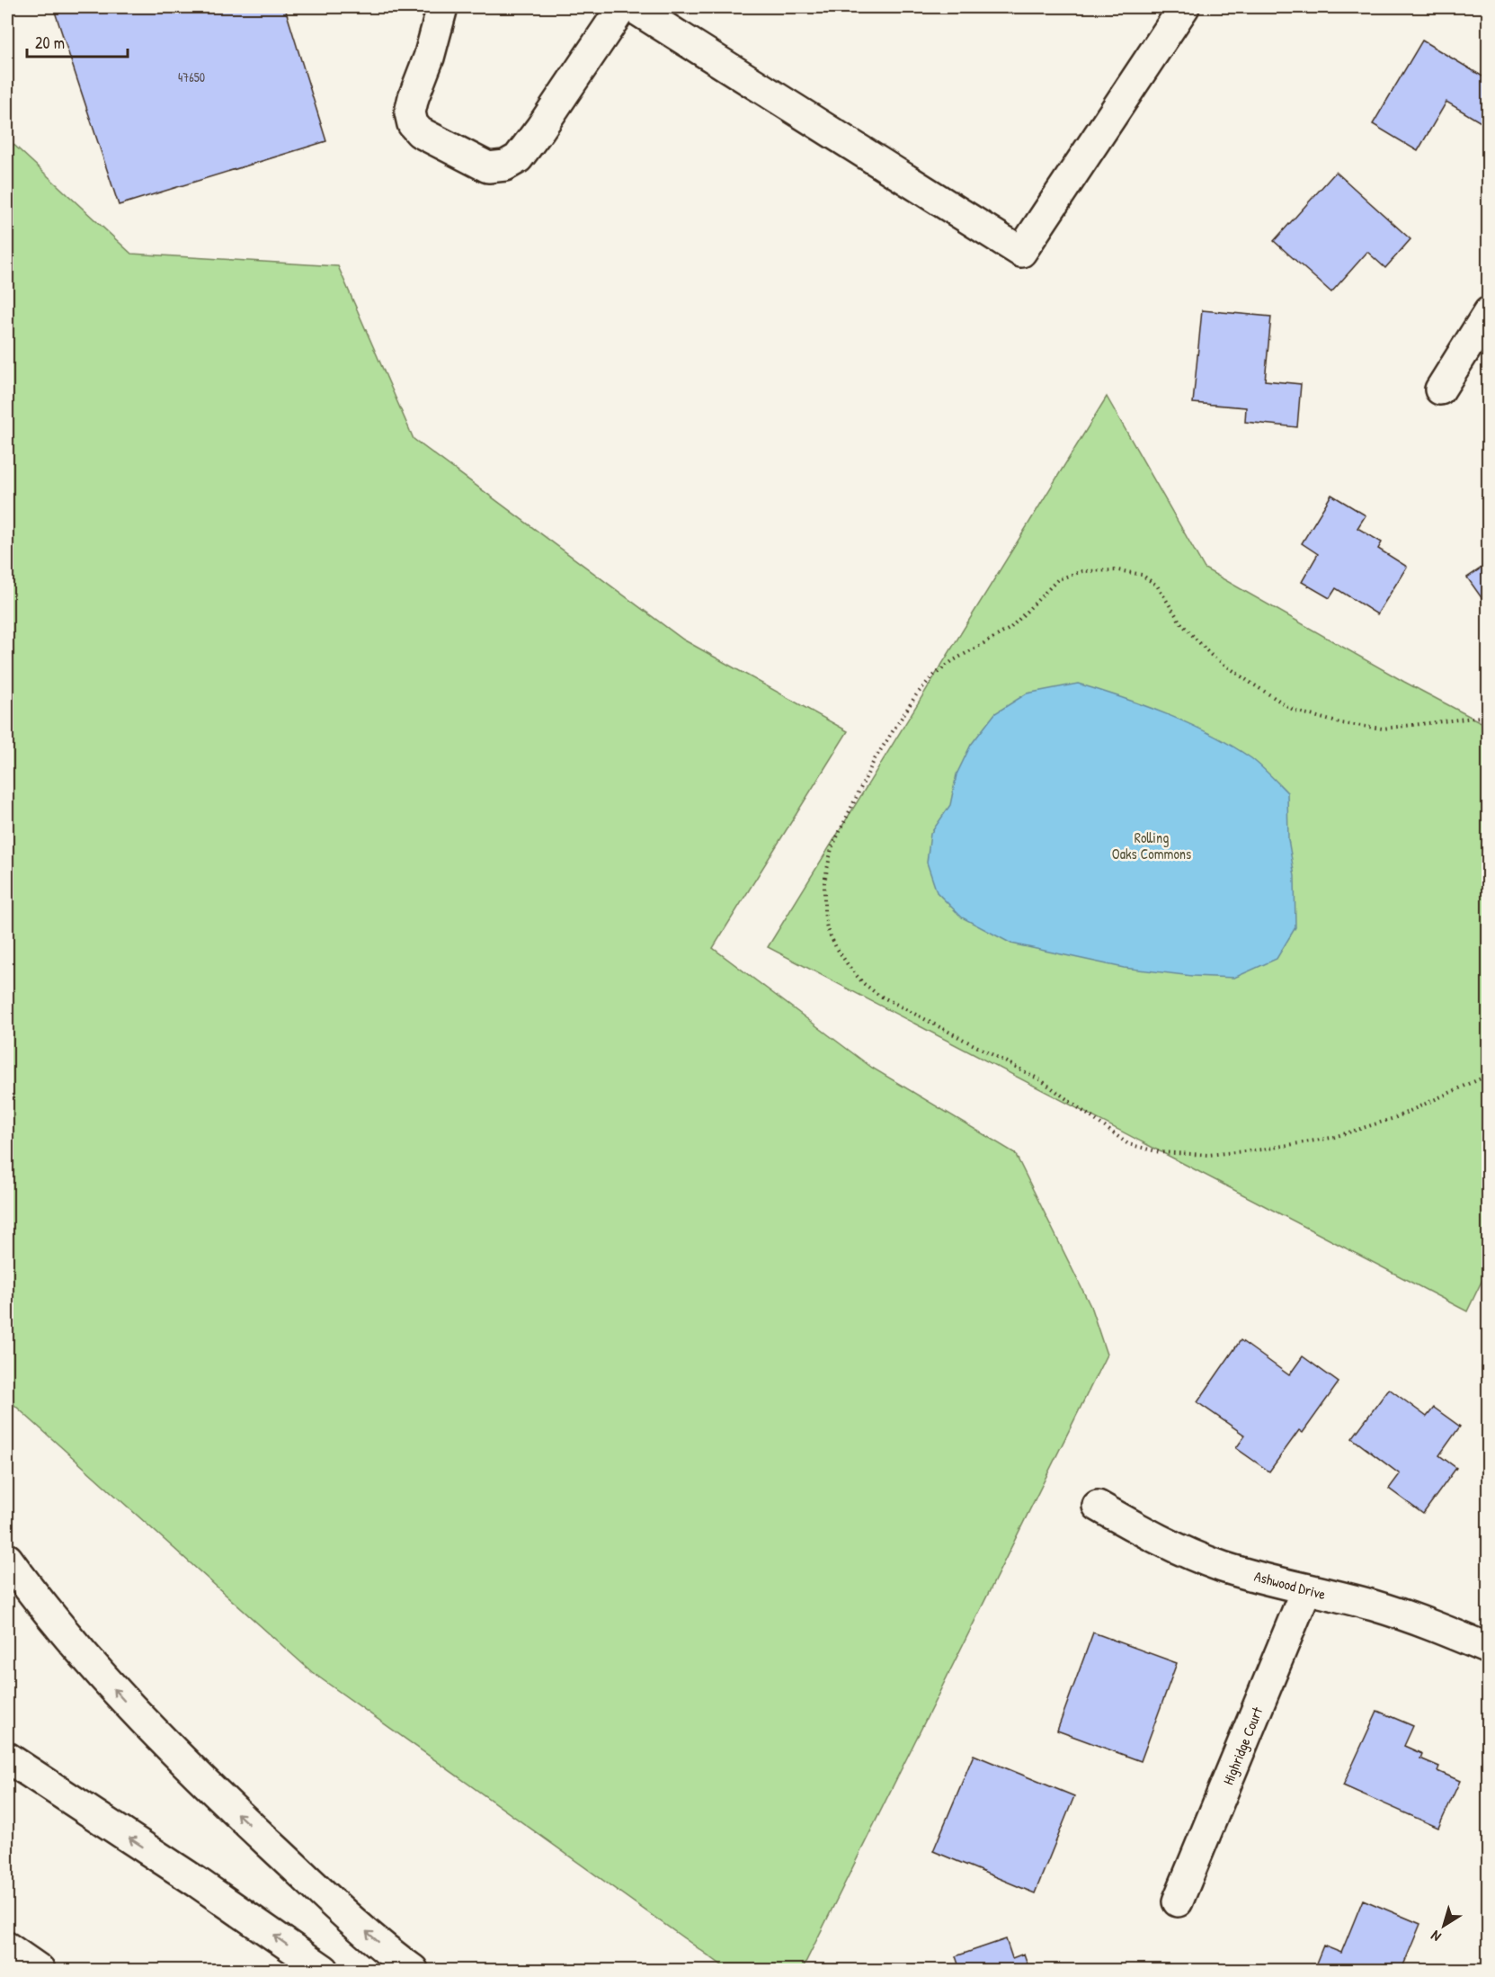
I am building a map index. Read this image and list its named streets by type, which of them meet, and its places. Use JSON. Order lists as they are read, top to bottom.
{
  "streets": {
    "main road": ["Ashwood Drive", "Highridge Court"]
  },
  "crossings": [
    ["Ashwood Drive", "Highridge Court"]
  ],
  "parks": ["Rolling Oaks Commons"],
  "house_numbers": ["47650"],
  "scale_bar": "20 m",
  "north": "bottom left"
}
